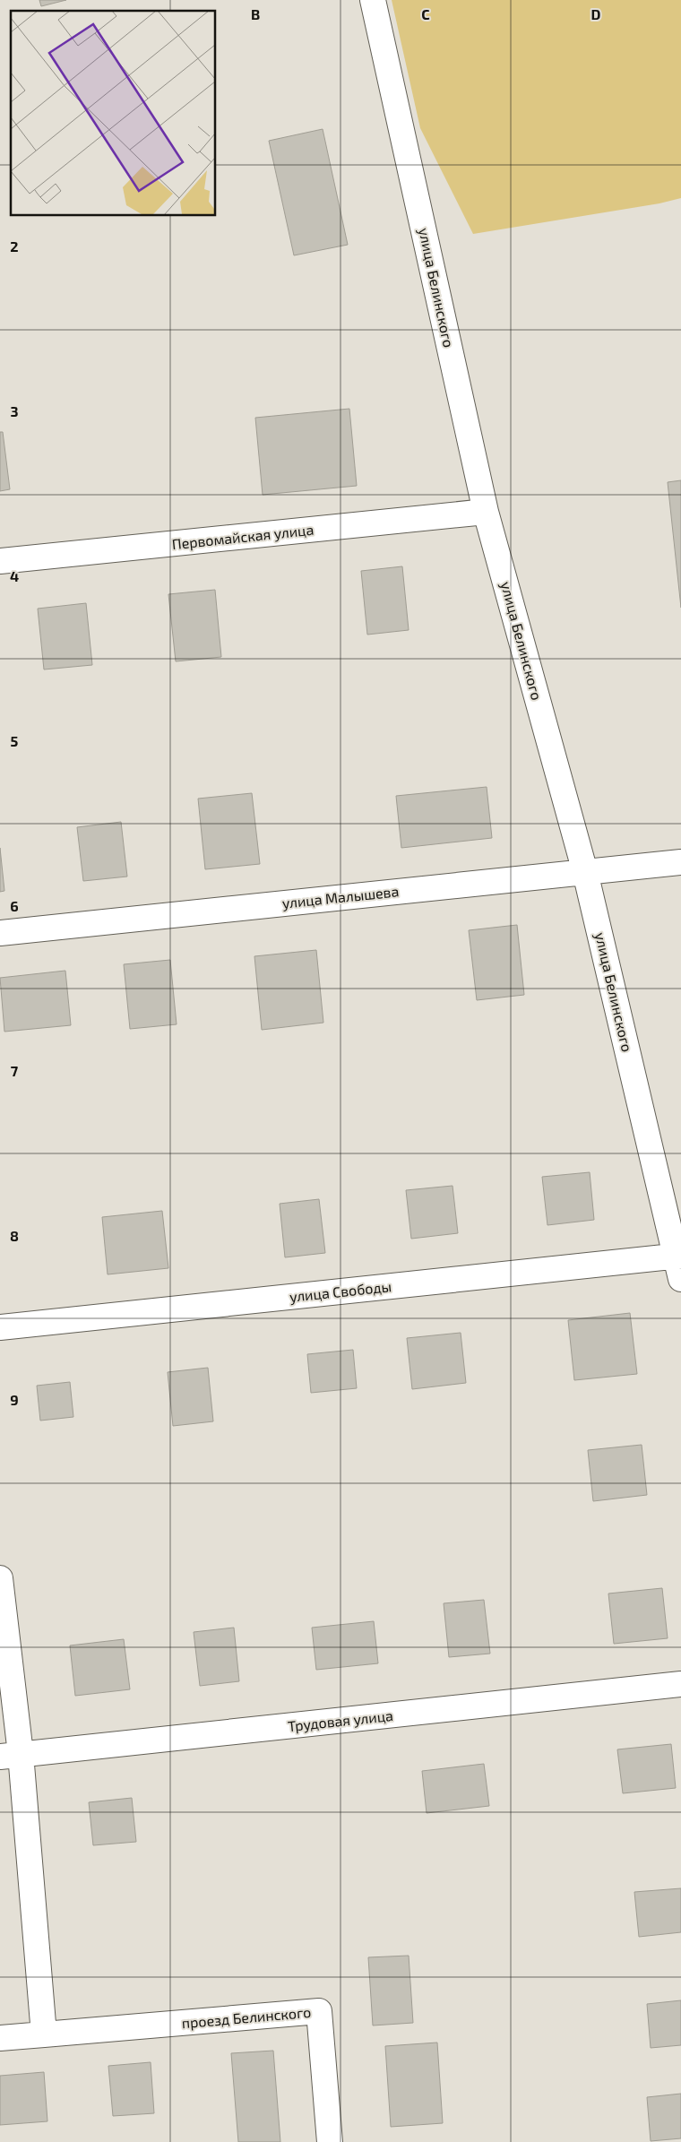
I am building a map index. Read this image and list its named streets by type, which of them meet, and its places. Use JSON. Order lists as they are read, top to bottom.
{
  "streets": {
    "street": [
      "улица Белинского",
      "Первомайская улица",
      "улица Малышева",
      "улица Свободы",
      "Трудовая улица",
      "проезд Белинского"
    ]
  },
  "crossings": [
    ["улица Белинского", "Первомайская улица"],
    ["улица Белинского", "улица Малышева"],
    ["улица Белинского", "улица Свободы"]
  ],
  "grid": {
    "columns": ["B", "C", "D"],
    "rows": [
      "2",
      "3",
      "4",
      "5",
      "6",
      "7",
      "8",
      "9"
    ]
  }
}
